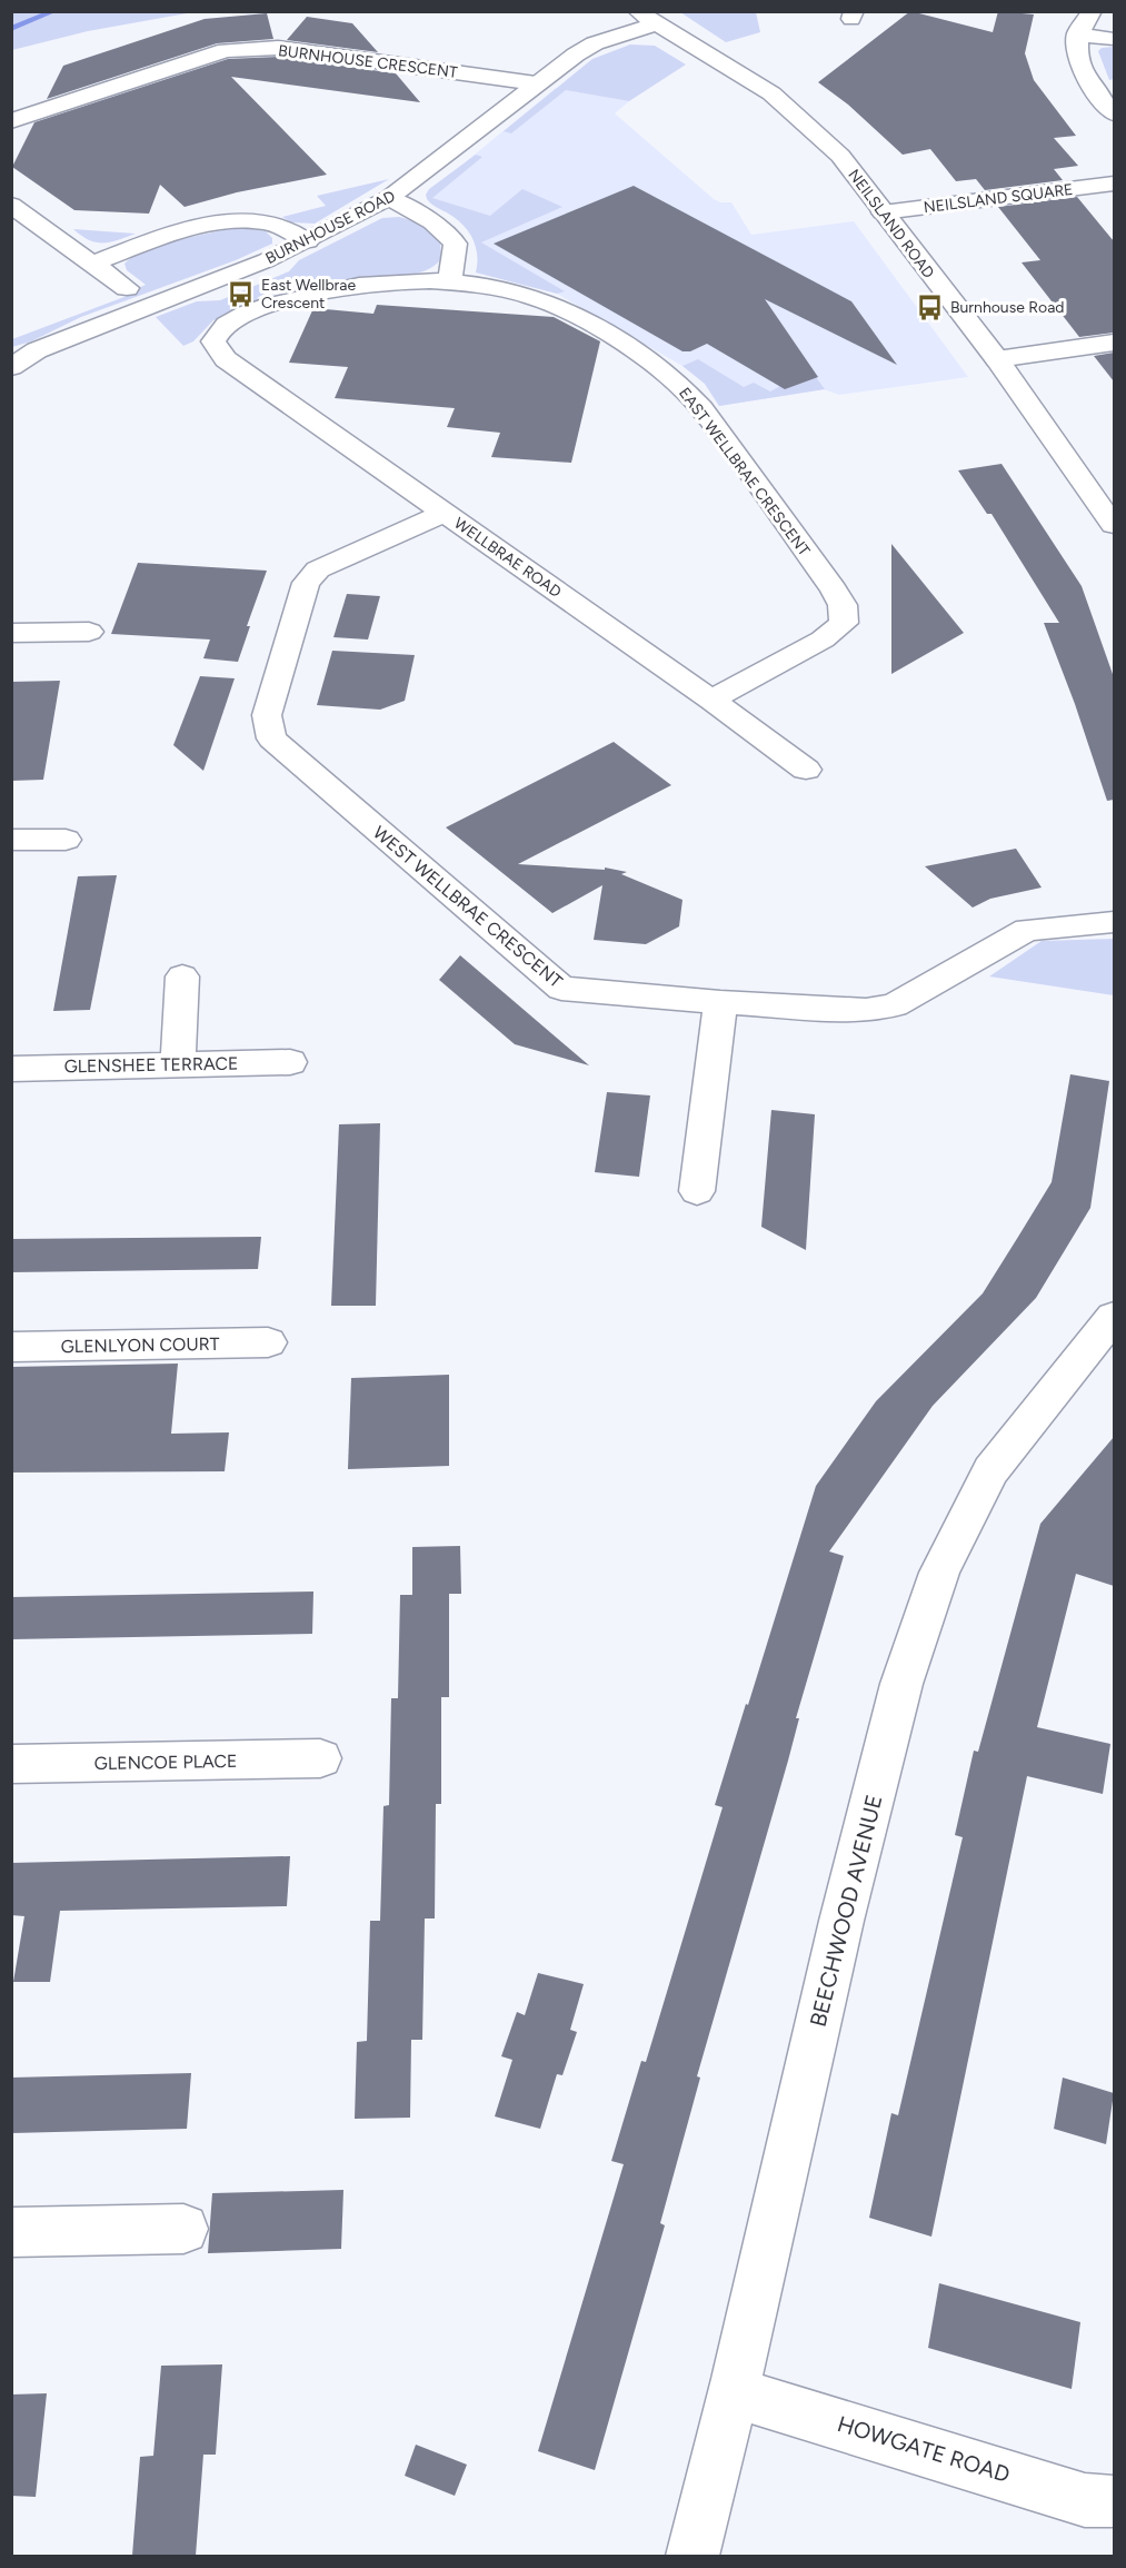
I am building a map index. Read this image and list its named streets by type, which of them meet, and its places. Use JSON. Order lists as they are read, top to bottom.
{
  "streets": {
    "street": [
      "BURNHOUSE CRESCENT",
      "NEILSLAND SQUARE",
      "NEILSLAND ROAD",
      "BURNHOUSE ROAD",
      "EAST WELLBRAE CRESCENT",
      "WELLBRAE ROAD",
      "WEST WELLBRAE CRESCENT",
      "GLENSHEE TERRACE",
      "GLENLYON COURT",
      "GLENCOE PLACE",
      "BEECHWOOD AVENUE",
      "HOWGATE ROAD"
    ]
  },
  "crossings": [
    ["BURNHOUSE CRESCENT", "BURNHOUSE ROAD"],
    ["NEILSLAND SQUARE", "NEILSLAND ROAD"],
    ["NEILSLAND ROAD", "BURNHOUSE ROAD"],
    ["EAST WELLBRAE CRESCENT", "WELLBRAE ROAD"],
    ["WELLBRAE ROAD", "WEST WELLBRAE CRESCENT"],
    ["BEECHWOOD AVENUE", "HOWGATE ROAD"]
  ],
  "places": {
    "bus stop": ["East Wellbrae Crescent", "Burnhouse Road"]
  }
}
